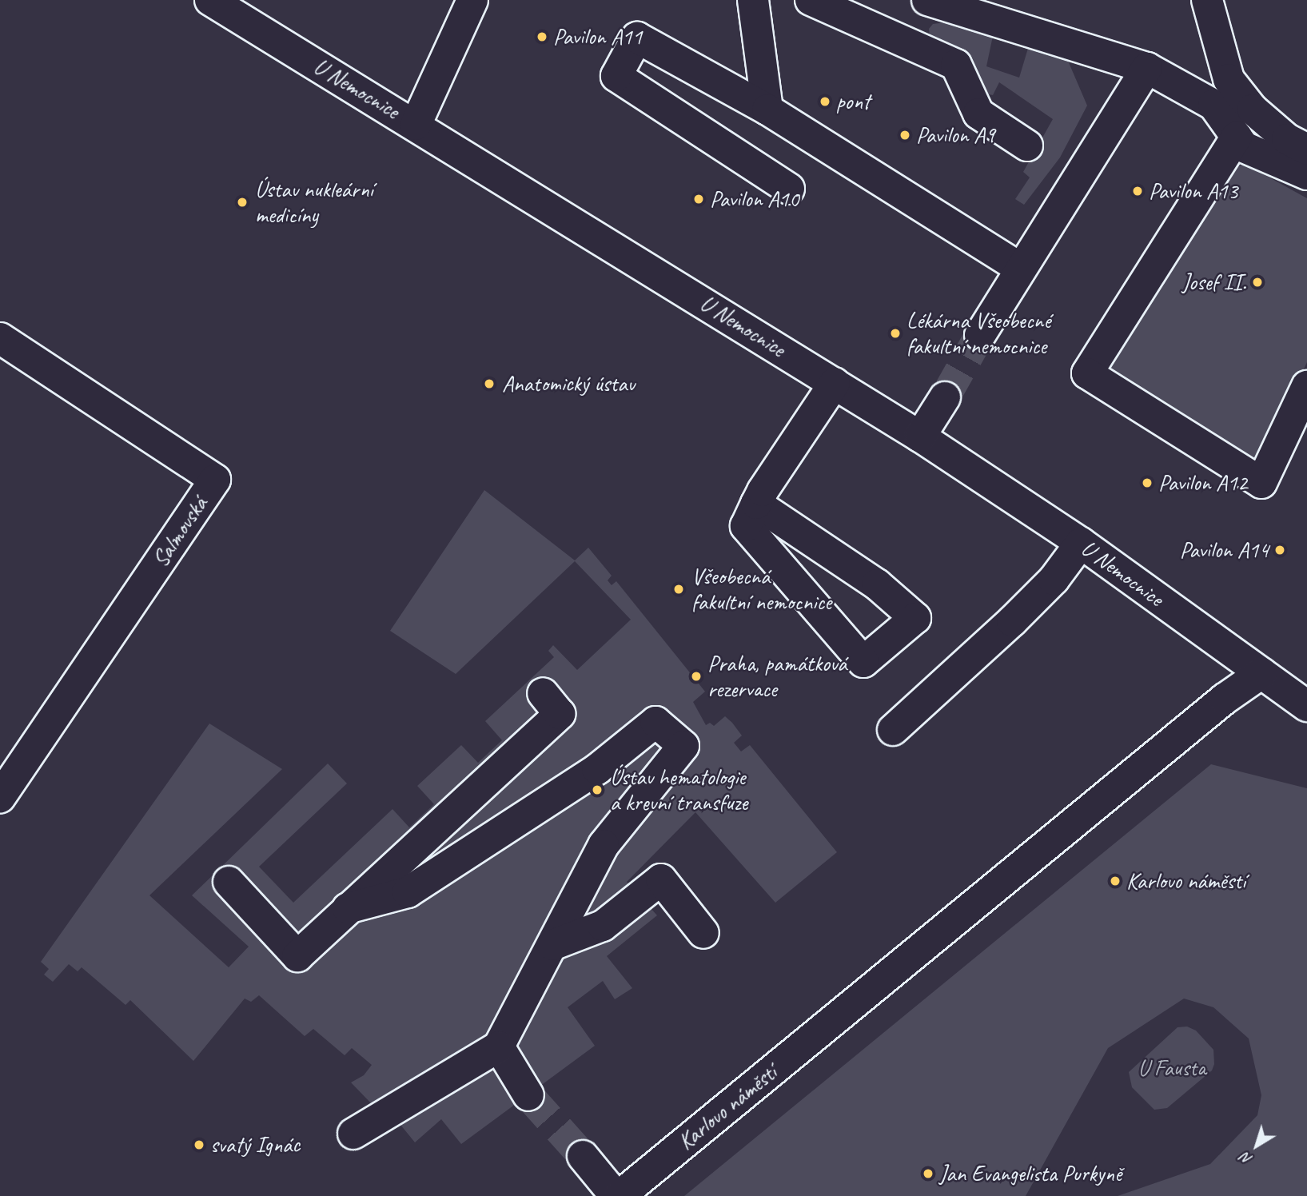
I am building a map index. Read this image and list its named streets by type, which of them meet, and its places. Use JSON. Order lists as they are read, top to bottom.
{
  "streets": {
    "street": ["U Nemocnice", "Salmovská", "Karlovo náměstí"]
  },
  "crossings": [
    ["U Nemocnice", "Karlovo náměstí"]
  ],
  "parks": ["U Fausta"],
  "places": [
    "Pavilon A11",
    "pont",
    "Pavilon A9",
    "Pavilon A13",
    "Pavilon A10",
    "Ústav nukleární medicíny",
    "Josef II.",
    "Lékárna Všeobecné fakultní nemocnice",
    "Anatomický ústav",
    "Pavilon A12",
    "Pavilon A14",
    "Všeobecná fakultní nemocnice",
    "Praha, památková rezervace",
    "Ústav hematologie a krevní transfuze",
    "Karlovo náměstí",
    "svatý Ignác",
    "Jan Evangelista Purkyně"
  ],
  "north": "bottom left"
}
